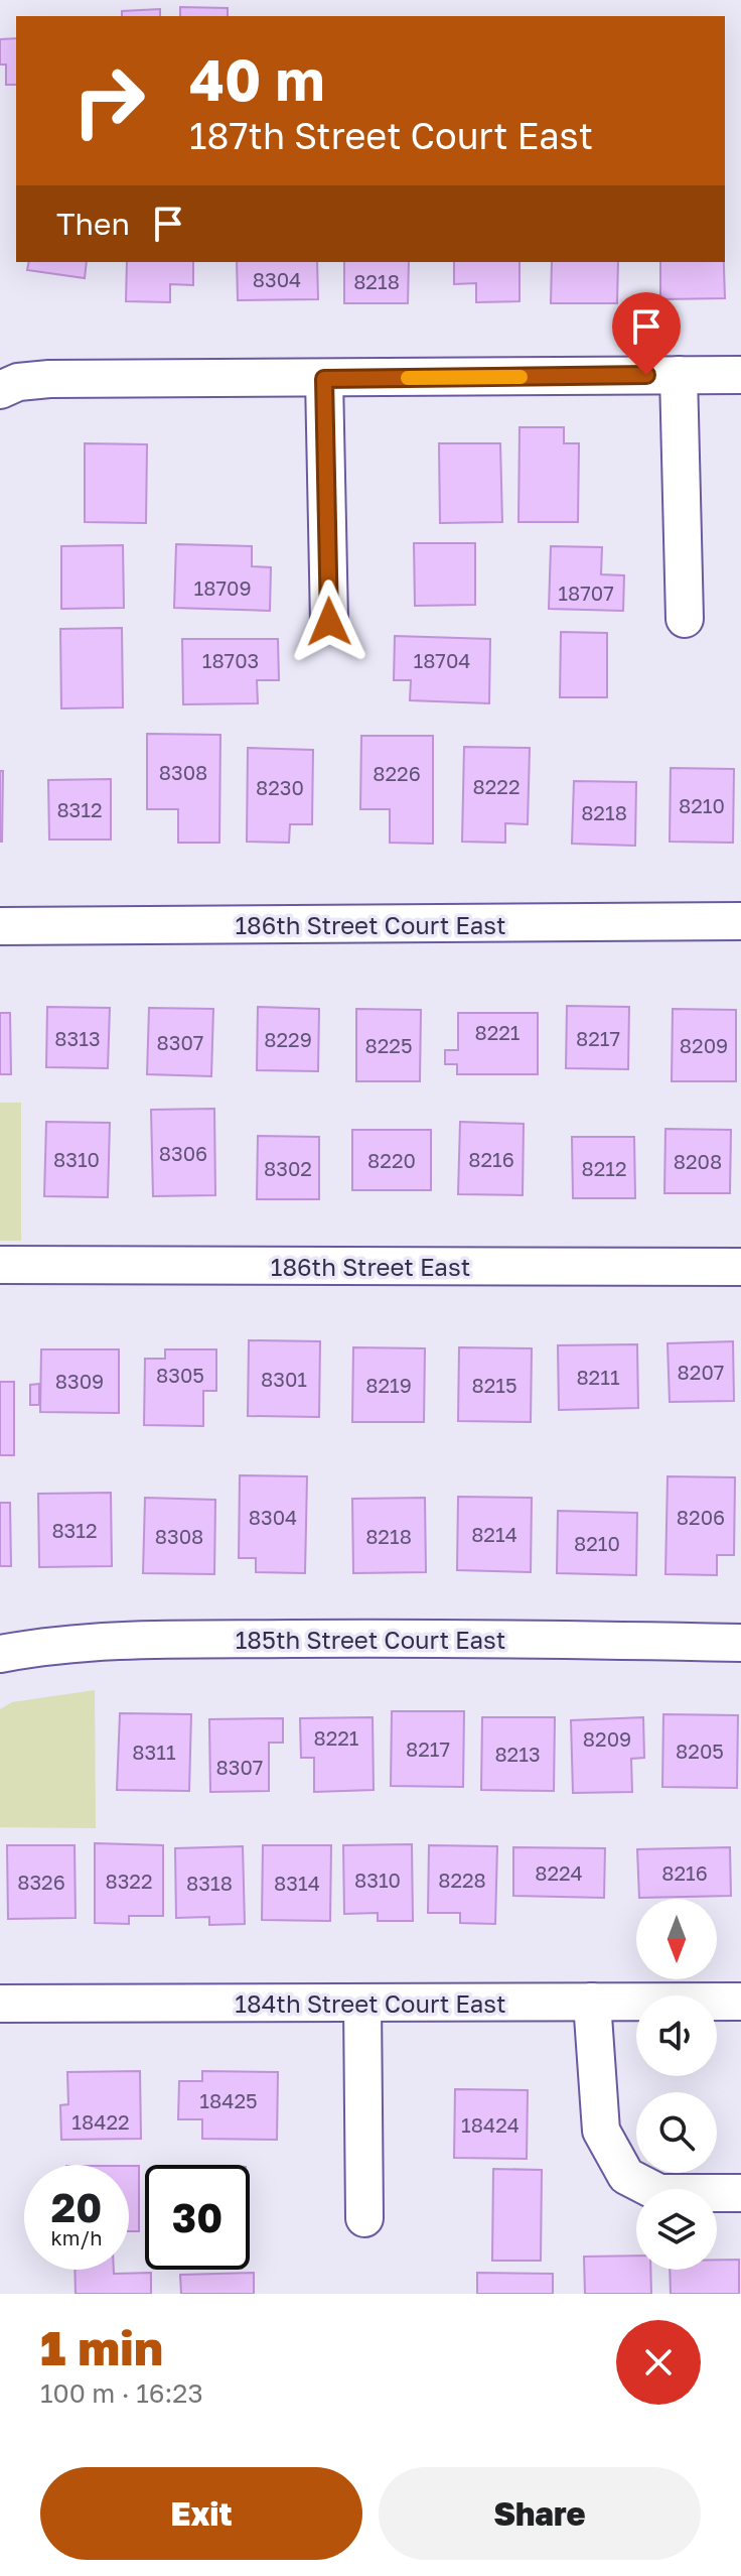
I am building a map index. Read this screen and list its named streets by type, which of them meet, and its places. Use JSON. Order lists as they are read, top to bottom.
{
  "streets": {
    "street": [
      "186th Street Court East",
      "186th Street East",
      "185th Street Court East",
      "184th Street Court East"
    ]
  },
  "house_numbers": [
    "8304",
    "8218",
    "18709",
    "18707",
    "18703",
    "18704",
    "8308",
    "8226",
    "8222",
    "8230",
    "8210",
    "8312",
    "8218",
    "8221",
    "8313",
    "8217",
    "8229",
    "8307",
    "8225",
    "8209",
    "8306",
    "8310",
    "8216",
    "8220",
    "8208",
    "8302",
    "8212",
    "8207",
    "8305",
    "8211",
    "8301",
    "8309",
    "8219",
    "8215",
    "8304",
    "8206",
    "8312",
    "8214",
    "8308",
    "8218",
    "8210",
    "8221",
    "8209",
    "8217",
    "8205",
    "8311",
    "8213",
    "8307",
    "8224",
    "8216",
    "8310",
    "8228",
    "8322",
    "8326",
    "8318",
    "8314",
    "18425",
    "18422",
    "18424"
  ],
  "north": "bottom",
  "page": {
    "turn": ["40 m", "187th Street Court East"],
    "then": "Then",
    "speed": "20 km/h",
    "limit": "30",
    "heading": ["1 min", "100 m · 16:23"],
    "buttons": ["Exit", "Share"]
  }
}
